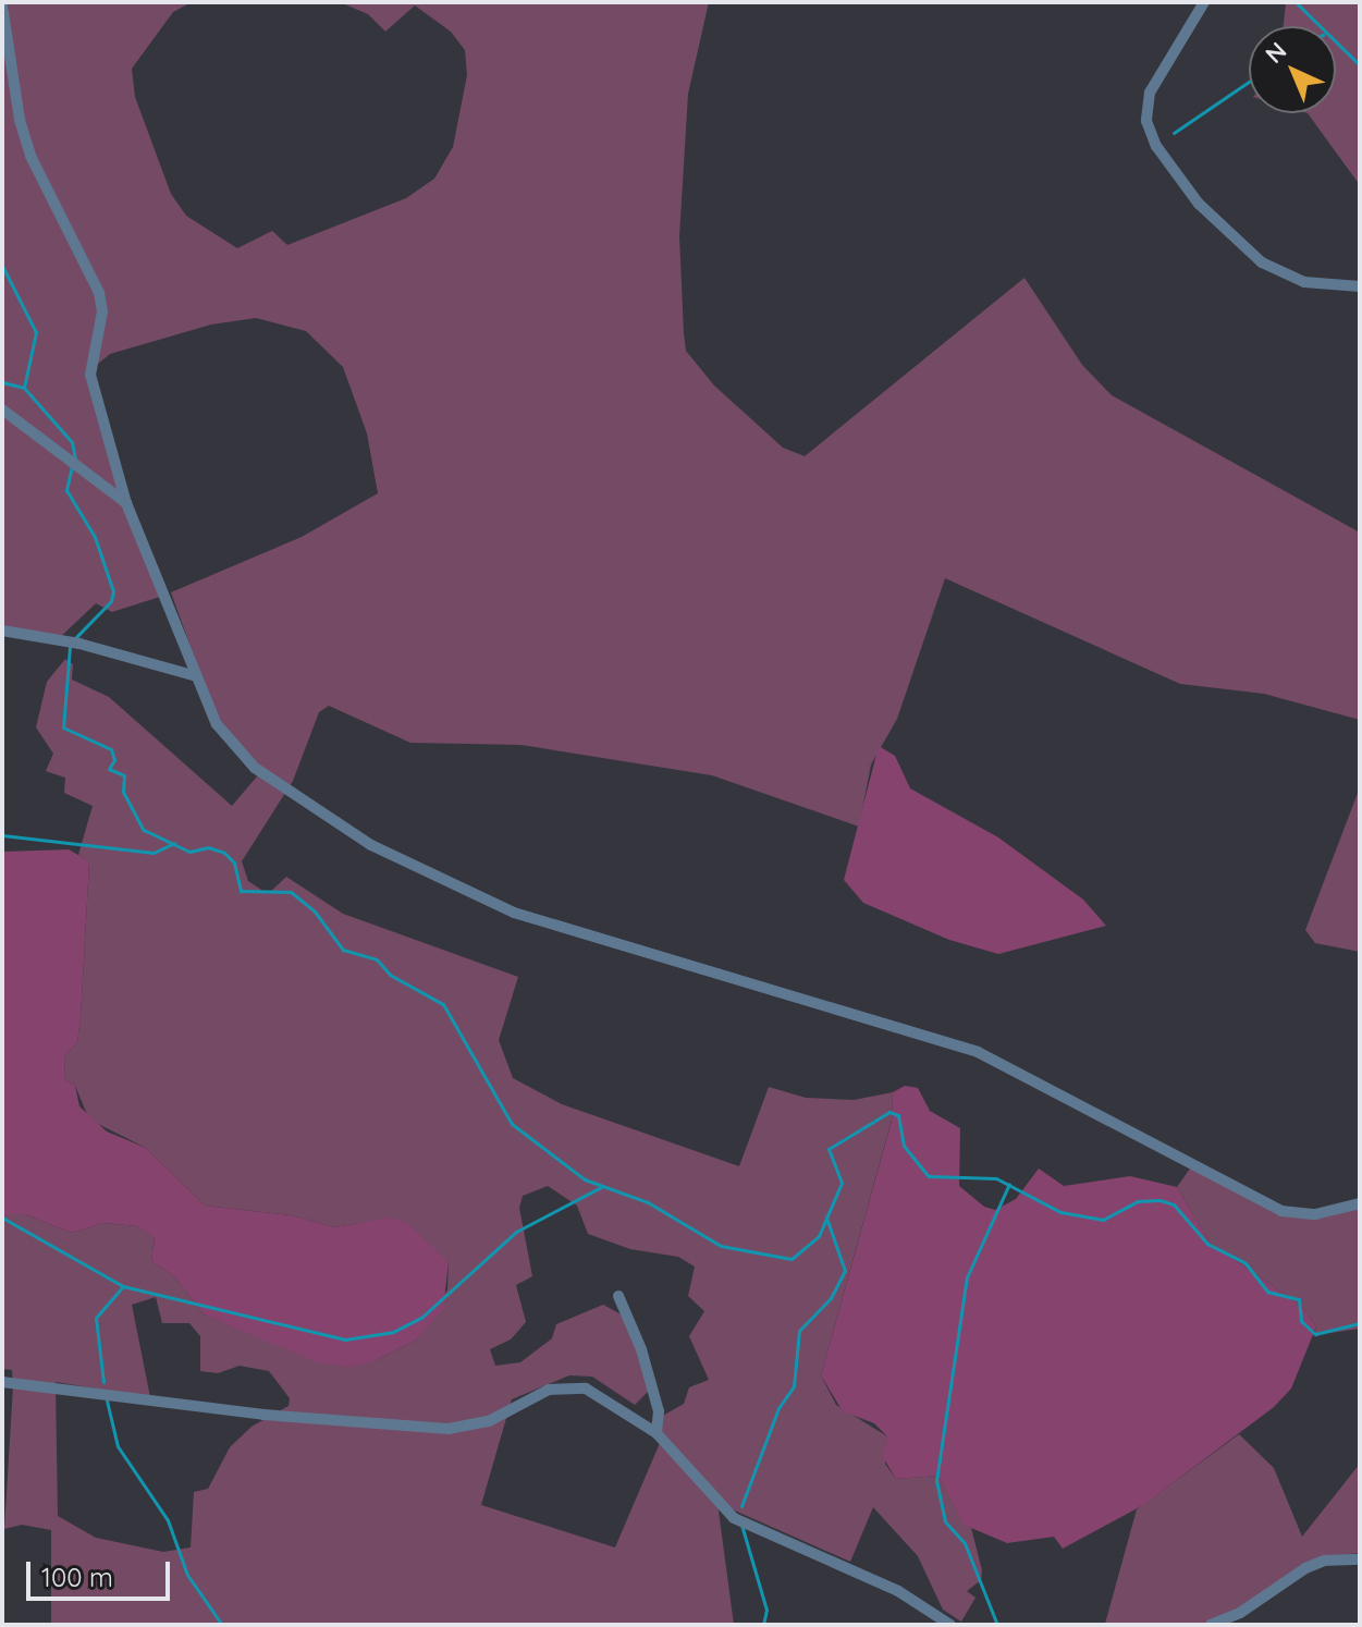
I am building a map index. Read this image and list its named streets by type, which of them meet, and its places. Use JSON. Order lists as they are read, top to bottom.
{
  "scale_bar": "100 m",
  "north": "top left"
}
